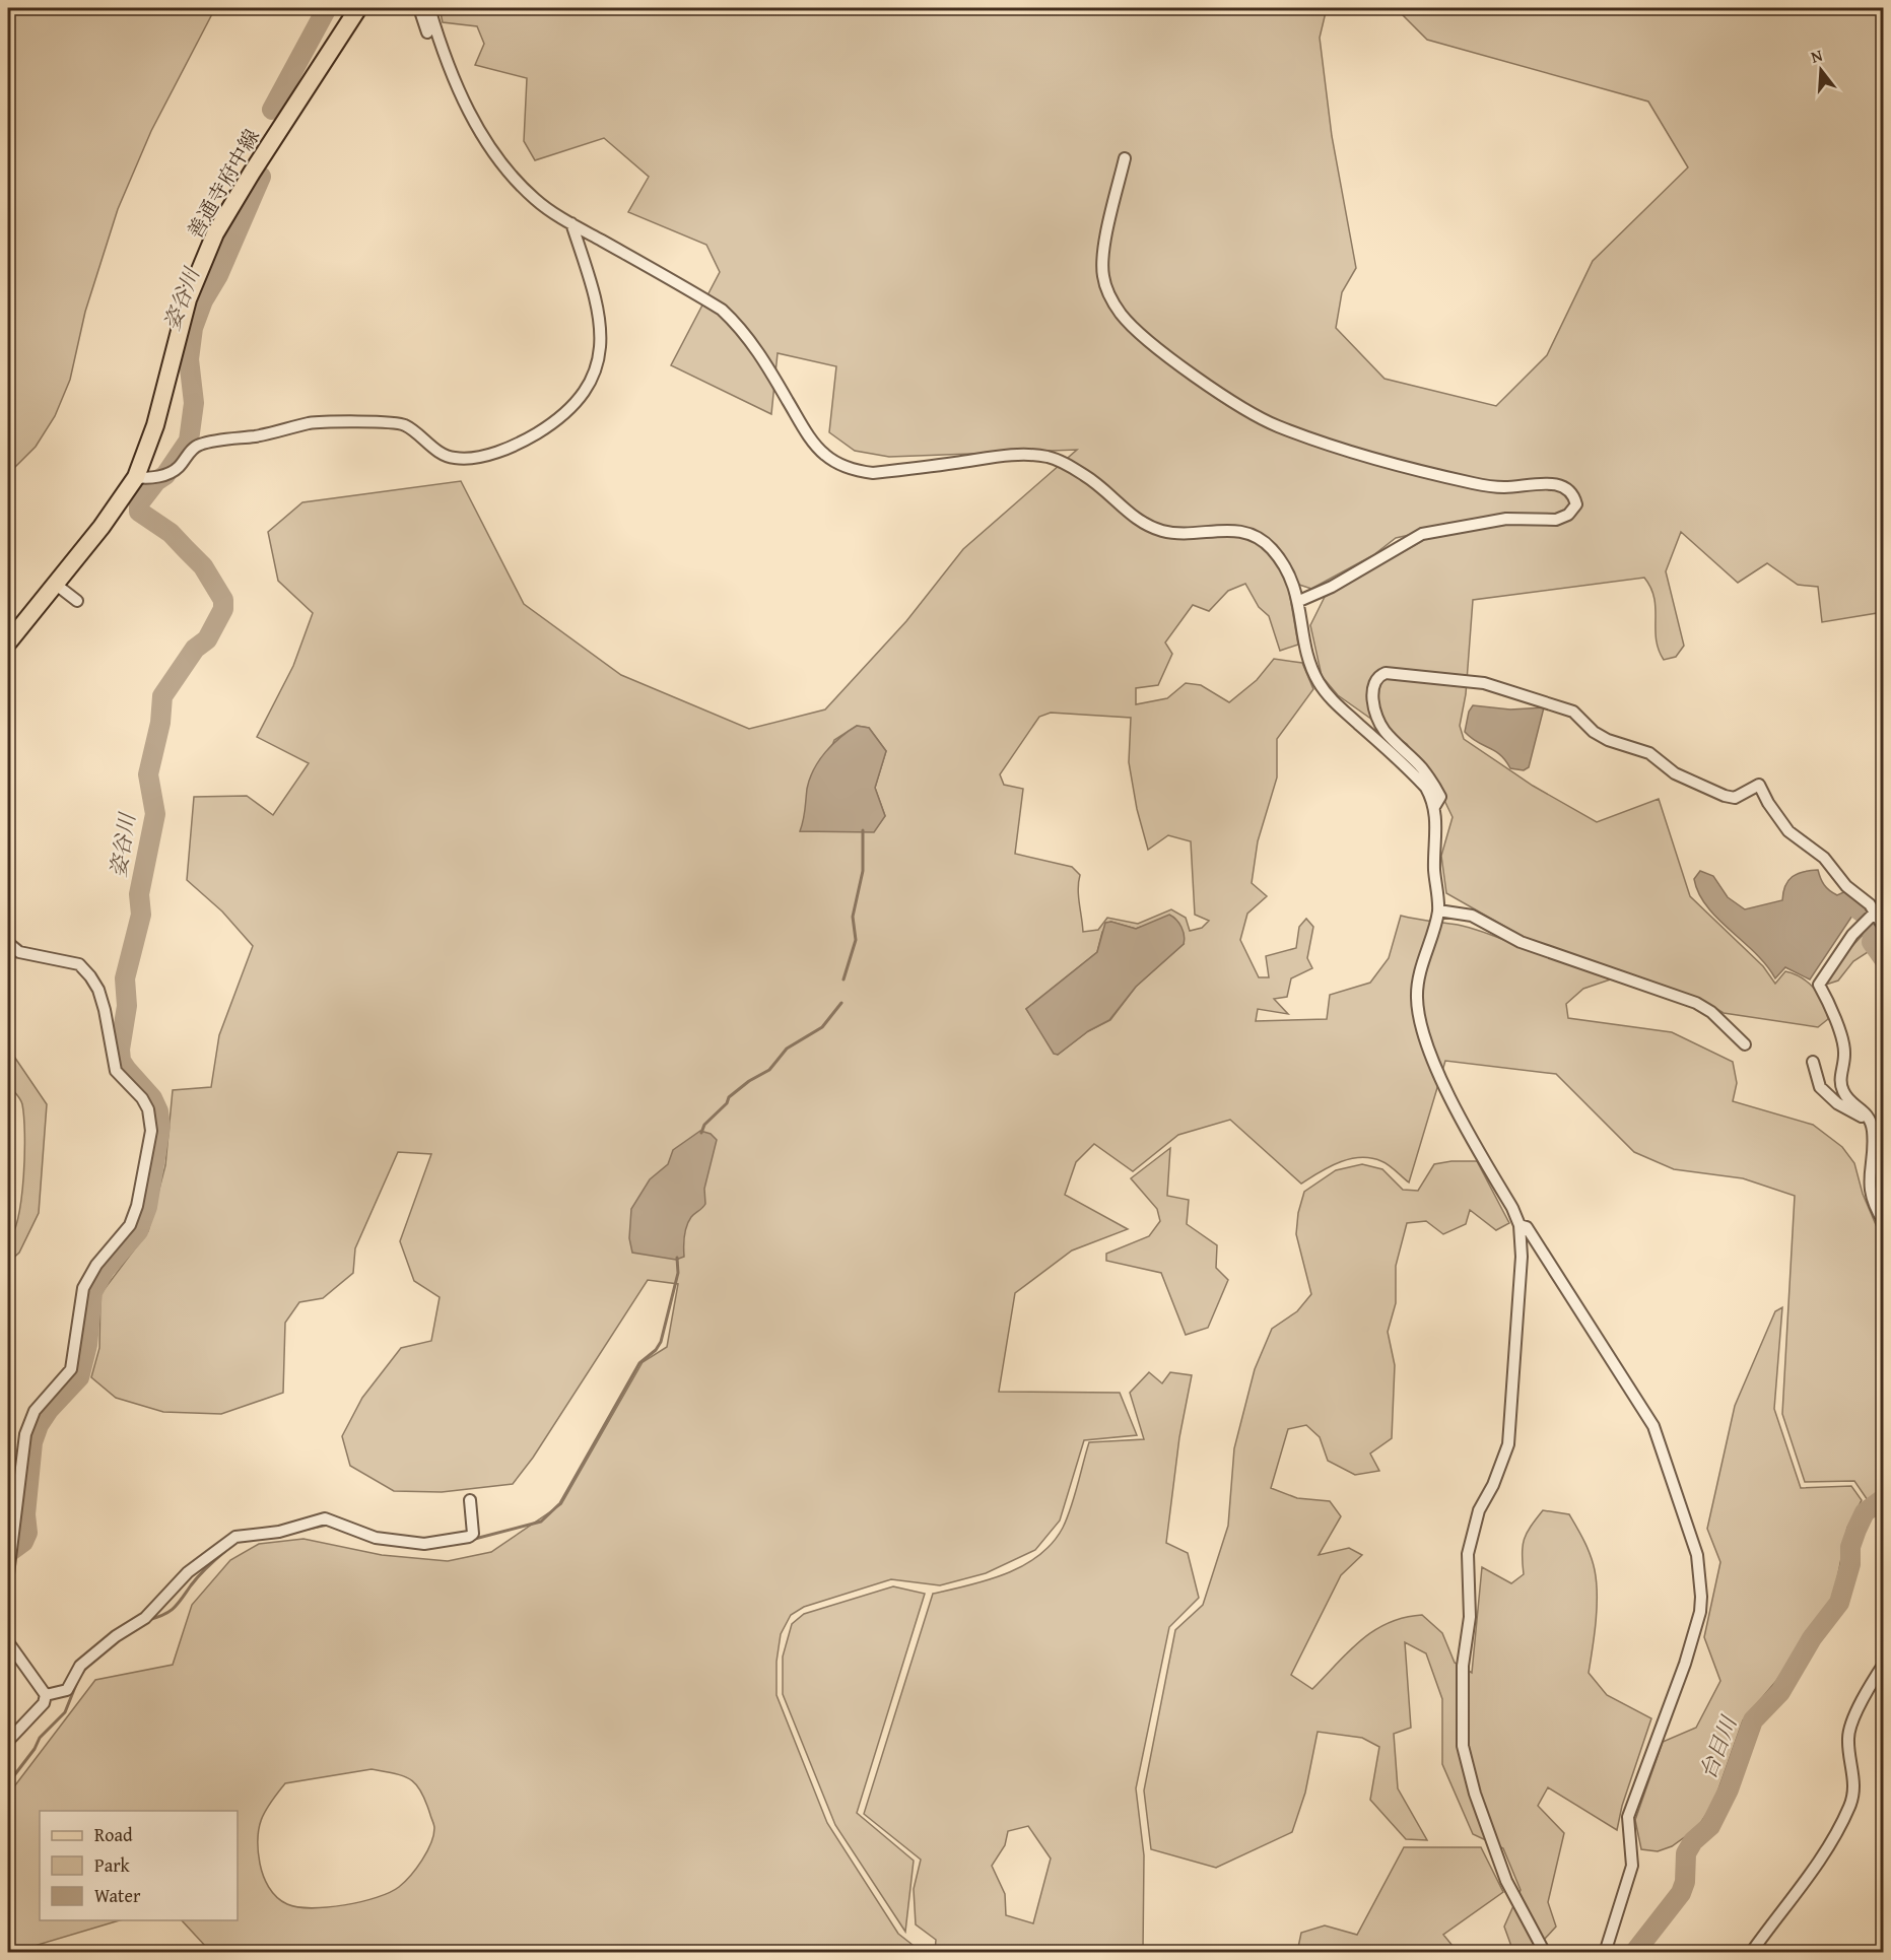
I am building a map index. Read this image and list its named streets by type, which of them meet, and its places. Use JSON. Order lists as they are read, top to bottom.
{
  "streets": {
    "main road": ["善通寺府中線"]
  },
  "water": ["姿谷川", "台目川"],
  "legend": ["Road", "Park", "Water"],
  "north": "top"
}
